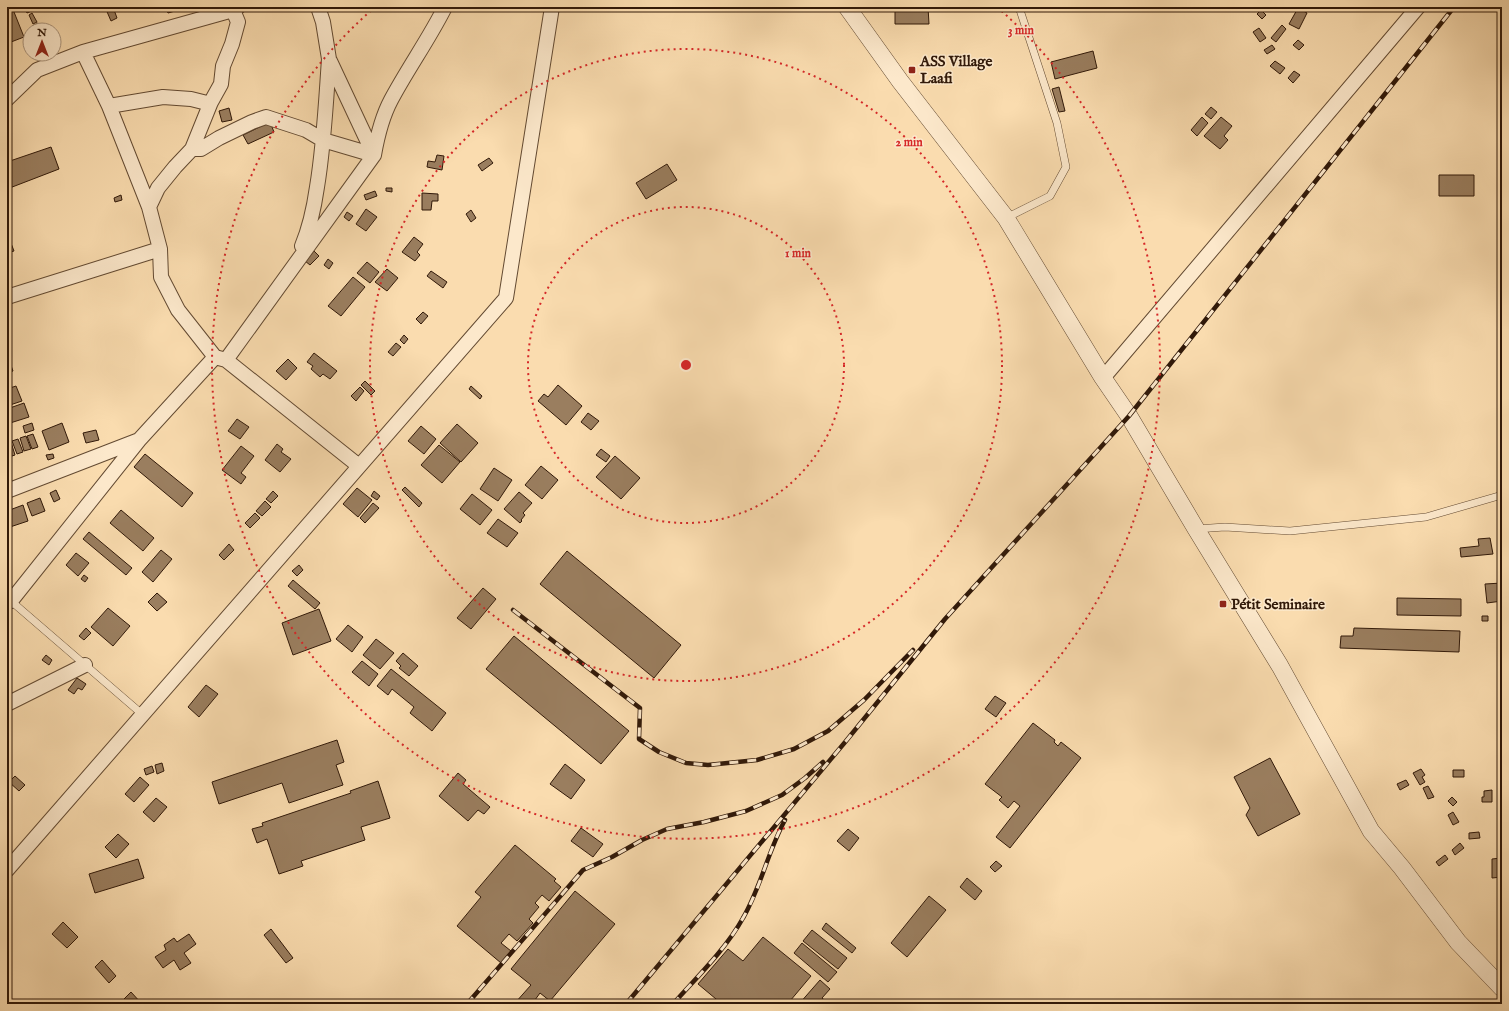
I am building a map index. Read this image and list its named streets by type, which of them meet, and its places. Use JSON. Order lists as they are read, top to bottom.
{
  "places": {
    "transit": ["ASS Village Laafi", "Pétit Seminaire"]
  },
  "north": "top",
  "rings": ["3 min", "2 min", "1 min"]
}
